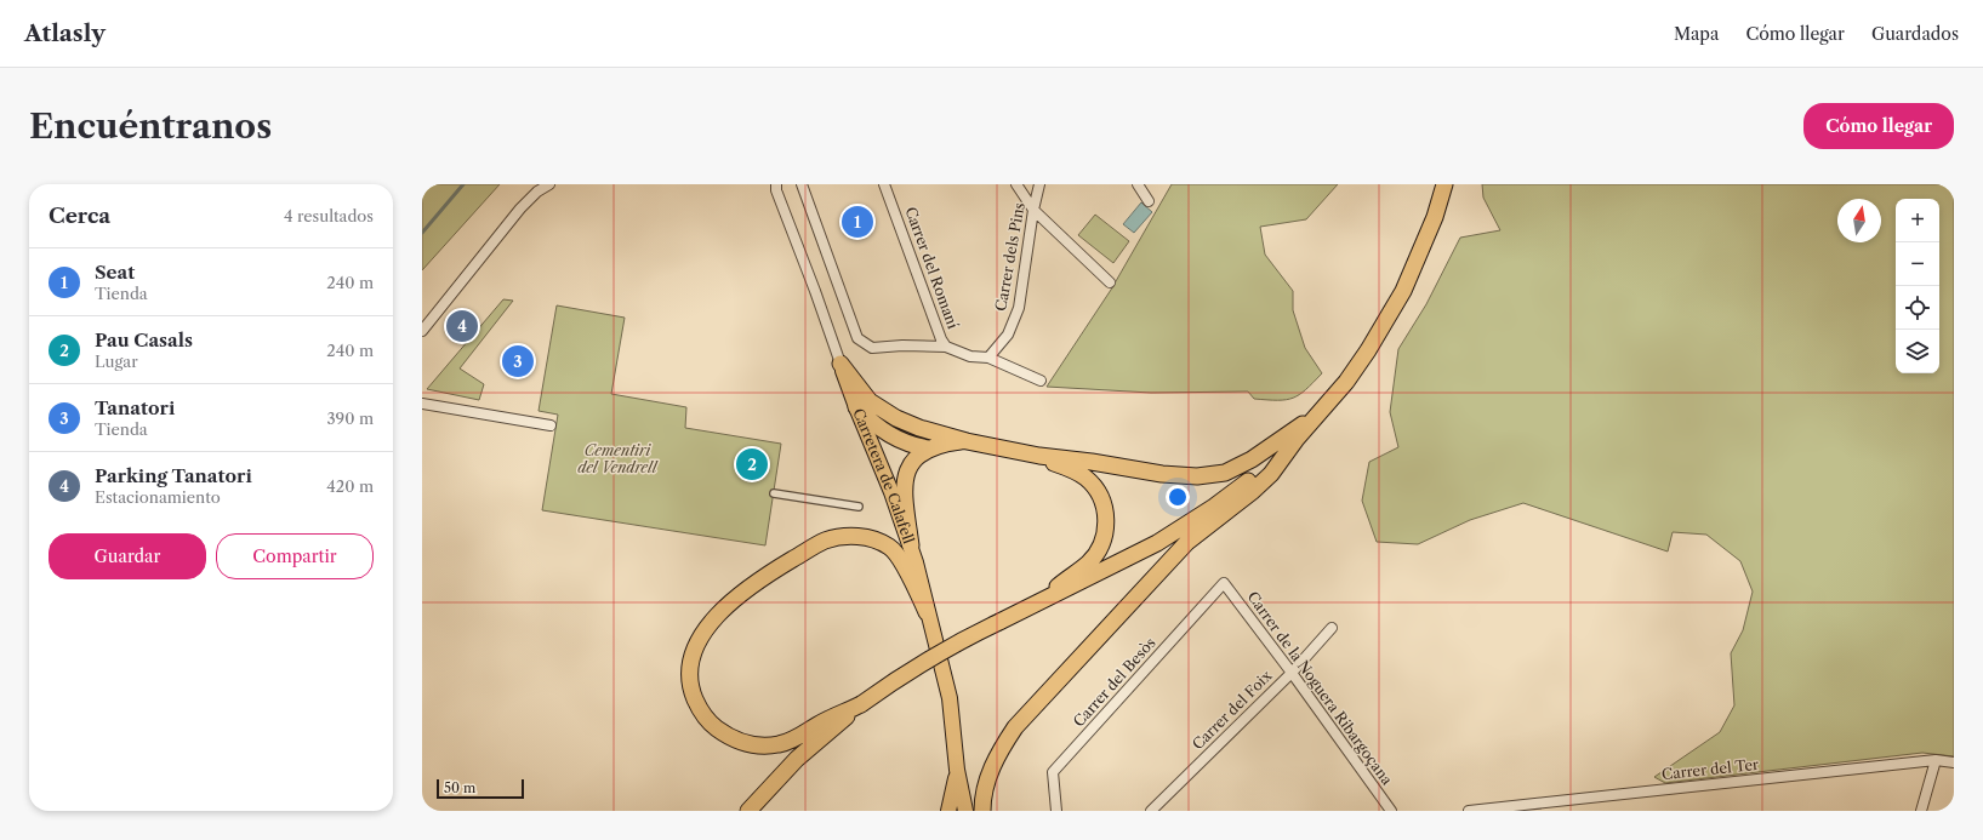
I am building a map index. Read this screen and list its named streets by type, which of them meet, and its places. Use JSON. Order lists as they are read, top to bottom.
{
  "streets": {
    "main road": ["Carretera de Calafell"],
    "street": [
      "Carrer dels Pins",
      "Carrer del Romaní",
      "Carrer del Besòs",
      "Carrer de la Noguera Ribargoçana",
      "Carrer del Foix",
      "Carrer del Ter"
    ]
  },
  "crossings": [
    ["Carrer dels Pins", "Carrer del Romaní"],
    ["Carrer del Besòs", "Carrer de la Noguera Ribargoçana"],
    ["Carrer de la Noguera Ribargoçana", "Carrer del Foix"]
  ],
  "parks": ["Cementiri del Vendrell"],
  "scale_bar": "50 m",
  "north": "top",
  "page": {
    "header": "Atlasly",
    "nav": ["Mapa", "Cómo llegar", "Guardados"],
    "buttons": [
      "Cómo llegar",
      ["Guardar", "Compartir"]
    ],
    "title": "Encuéntranos",
    "heading": ["Cerca", "4 resultados"],
    "map_buttons": ["+", "−"],
    "pins": [
      "1",
      "4",
      "3",
      "2"
    ],
    "list": [
      {
        "mark": "1",
        "name": "Seat",
        "note": "Tienda",
        "value": "240 m"
      },
      {
        "mark": "2",
        "name": "Pau Casals",
        "note": "Lugar",
        "value": "240 m"
      },
      {
        "mark": "3",
        "name": "Tanatori",
        "note": "Tienda",
        "value": "390 m"
      },
      {
        "mark": "4",
        "name": "Parking Tanatori",
        "note": "Estacionamiento",
        "value": "420 m"
      }
    ],
    "scale": "50 m"
  }
}
